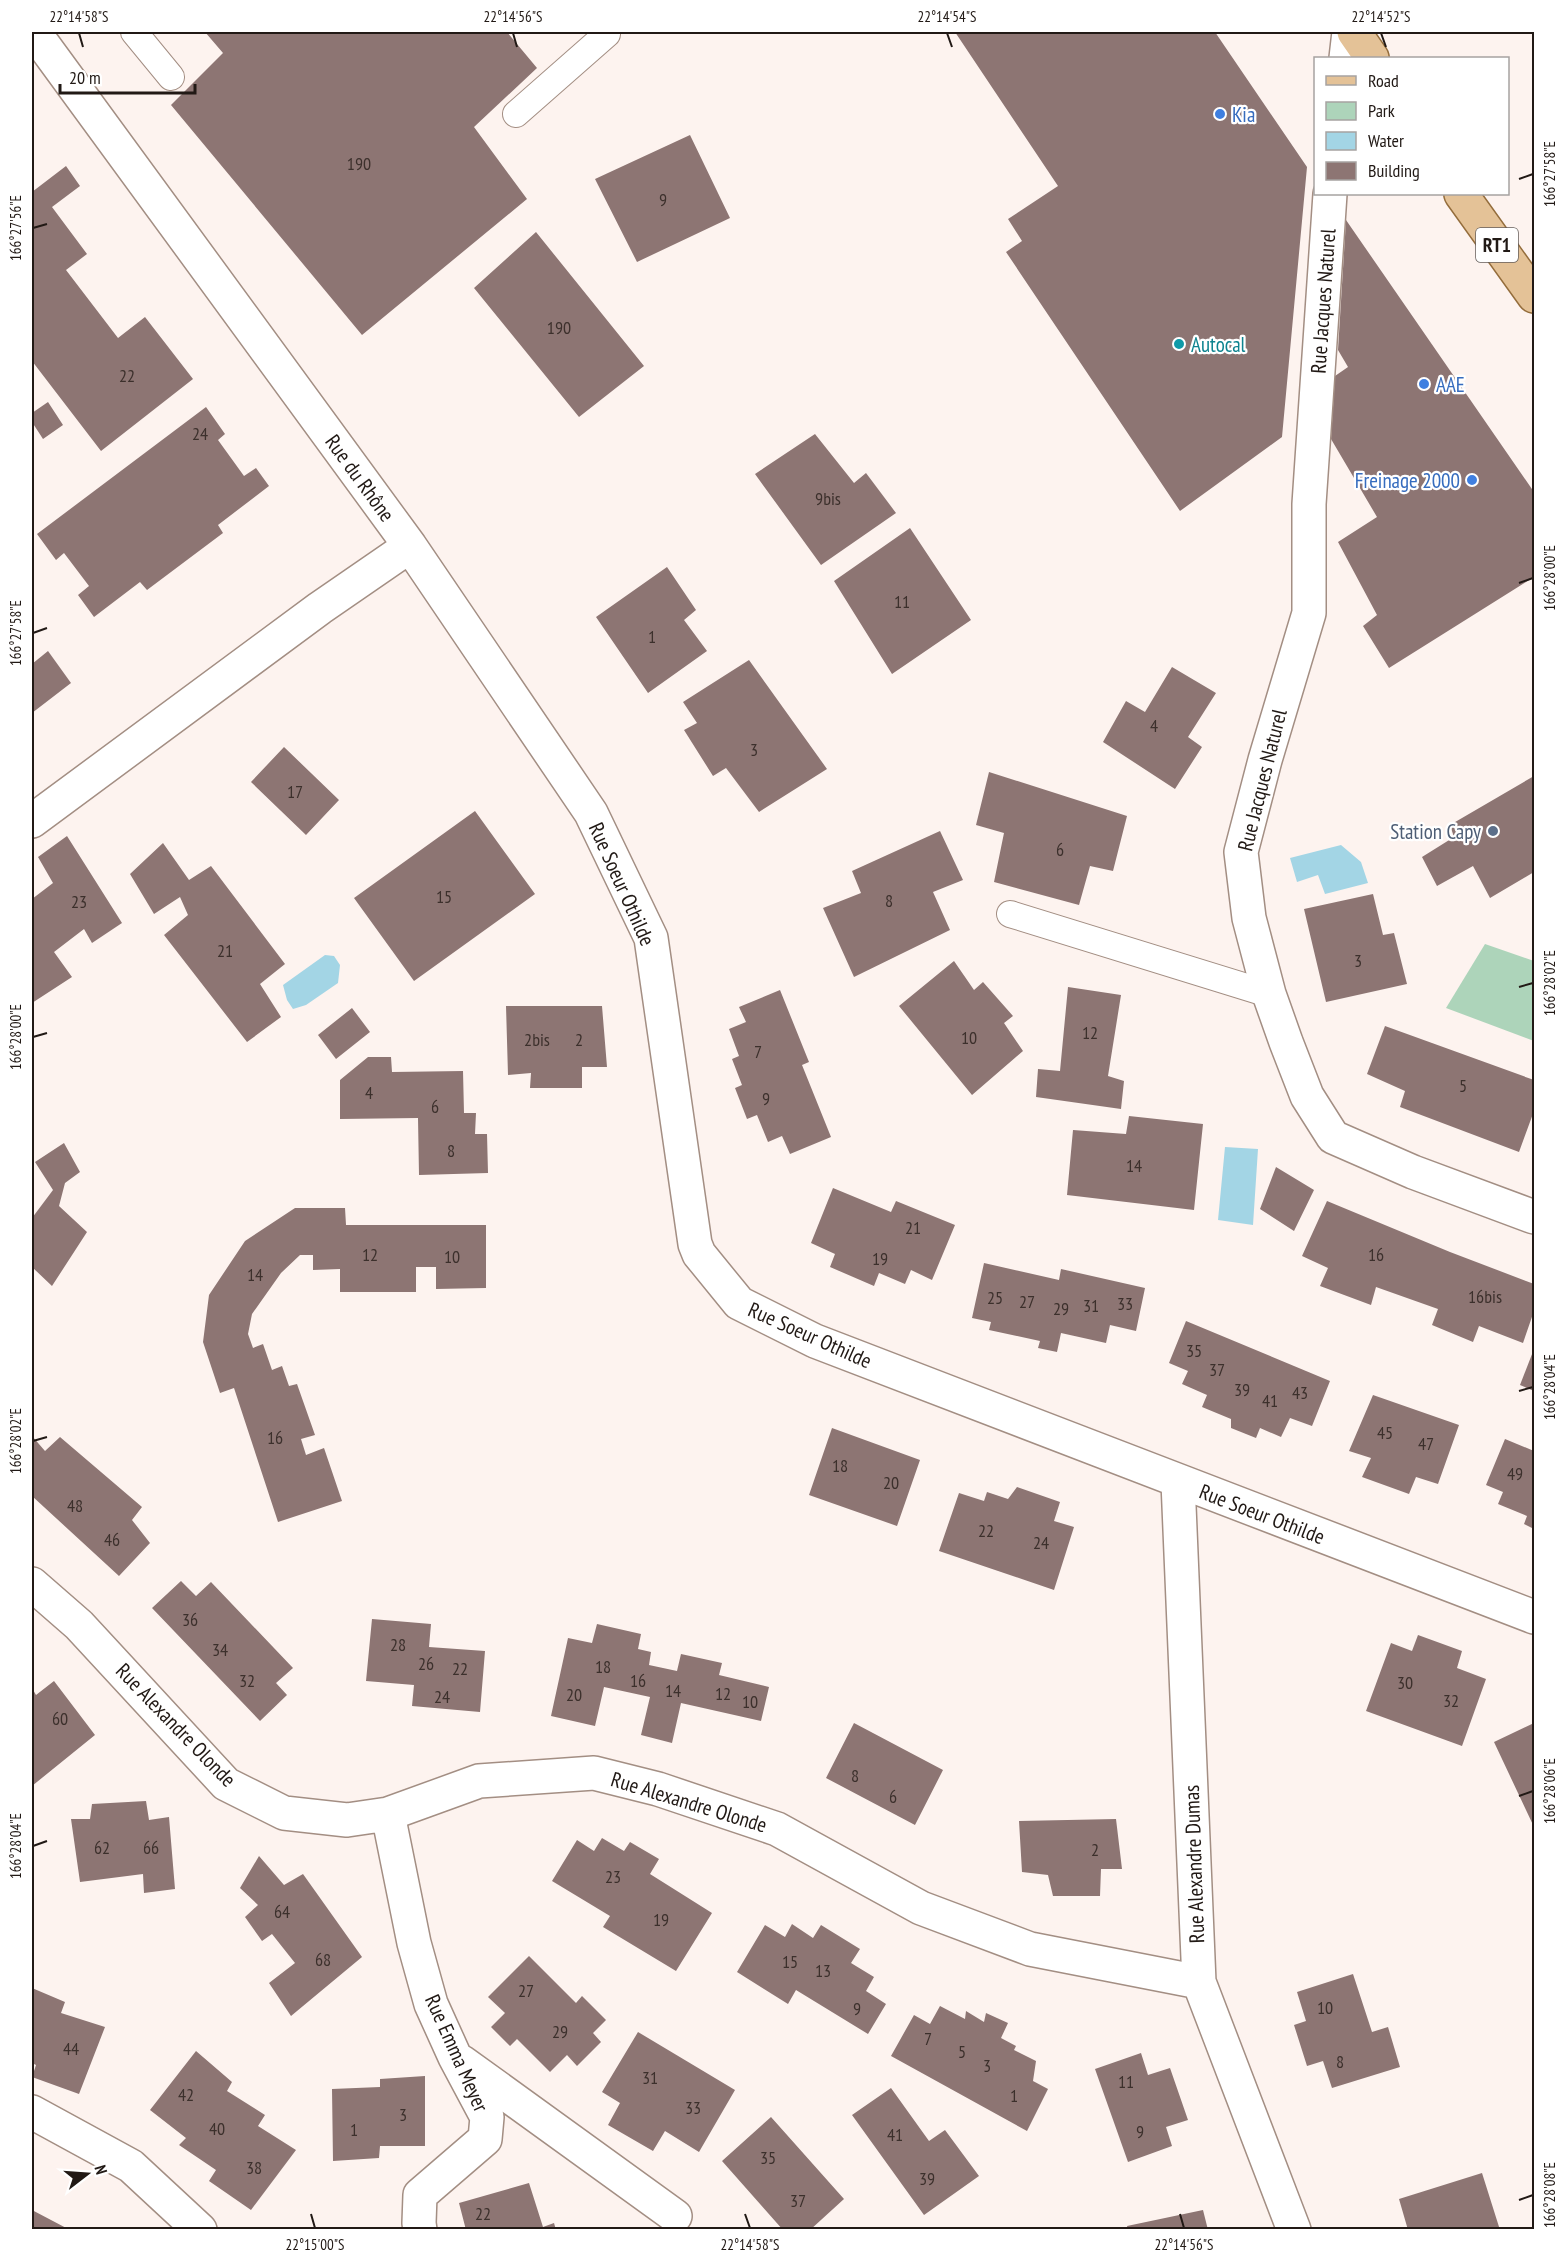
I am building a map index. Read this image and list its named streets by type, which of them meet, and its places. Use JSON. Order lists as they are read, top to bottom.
{
  "streets": {
    "main road": ["RT1"],
    "street": [
      "Rue Jacques Naturel",
      "Rue du Rhône",
      "Rue Soeur Othilde",
      "Rue Alexandre Olonde",
      "Rue Alexandre Dumas",
      "Rue Emma Meyer"
    ]
  },
  "crossings": [
    ["Rue du Rhône", "Rue Soeur Othilde"],
    ["Rue Soeur Othilde", "Rue Alexandre Dumas"],
    ["Rue Alexandre Olonde", "Rue Alexandre Dumas"],
    ["Rue Alexandre Olonde", "Rue Emma Meyer"]
  ],
  "places": [
    "Kia",
    "Autocal",
    "AAE",
    "Freinage 2000",
    "Station Capy"
  ],
  "house_numbers": [
    "190",
    "9",
    "190",
    "22",
    "24",
    "9bis",
    "11",
    "1",
    "4",
    "3",
    "17",
    "6",
    "15",
    "8",
    "23",
    "21",
    "3",
    "12",
    "10",
    "2bis",
    "2",
    "7",
    "5",
    "4",
    "9",
    "6",
    "8",
    "14",
    "21",
    "12",
    "16",
    "10",
    "19",
    "14",
    "16bis",
    "25",
    "27",
    "33",
    "31",
    "29",
    "35",
    "37",
    "39",
    "43",
    "41",
    "45",
    "16",
    "47",
    "18",
    "49",
    "20",
    "48",
    "22",
    "46",
    "24",
    "36",
    "28",
    "34",
    "26",
    "18",
    "22",
    "32",
    "16",
    "30",
    "14",
    "12",
    "20",
    "24",
    "32",
    "10",
    "60",
    "8",
    "6",
    "62",
    "66",
    "2",
    "23",
    "64",
    "19",
    "68",
    "15",
    "13",
    "27",
    "10",
    "9",
    "29",
    "7",
    "44",
    "5",
    "8",
    "3",
    "31",
    "11",
    "42",
    "1",
    "33",
    "3",
    "40",
    "1",
    "9",
    "41",
    "35",
    "38",
    "39",
    "37",
    "22"
  ],
  "legend": [
    "Road",
    "Park",
    "Water",
    "Building"
  ],
  "scale_bar": "20 m",
  "north": "right",
  "coordinates": [
    "22°14'58\"S",
    "22°14'56\"S",
    "22°14'54\"S",
    "22°14'52\"S",
    "166°27'58\"E",
    "166°27'56\"E",
    "166°28'00\"E",
    "166°28'02\"E",
    "166°28'04\"E",
    "166°28'06\"E",
    "166°28'08\"E",
    "22°15'00\"S"
  ]
}
